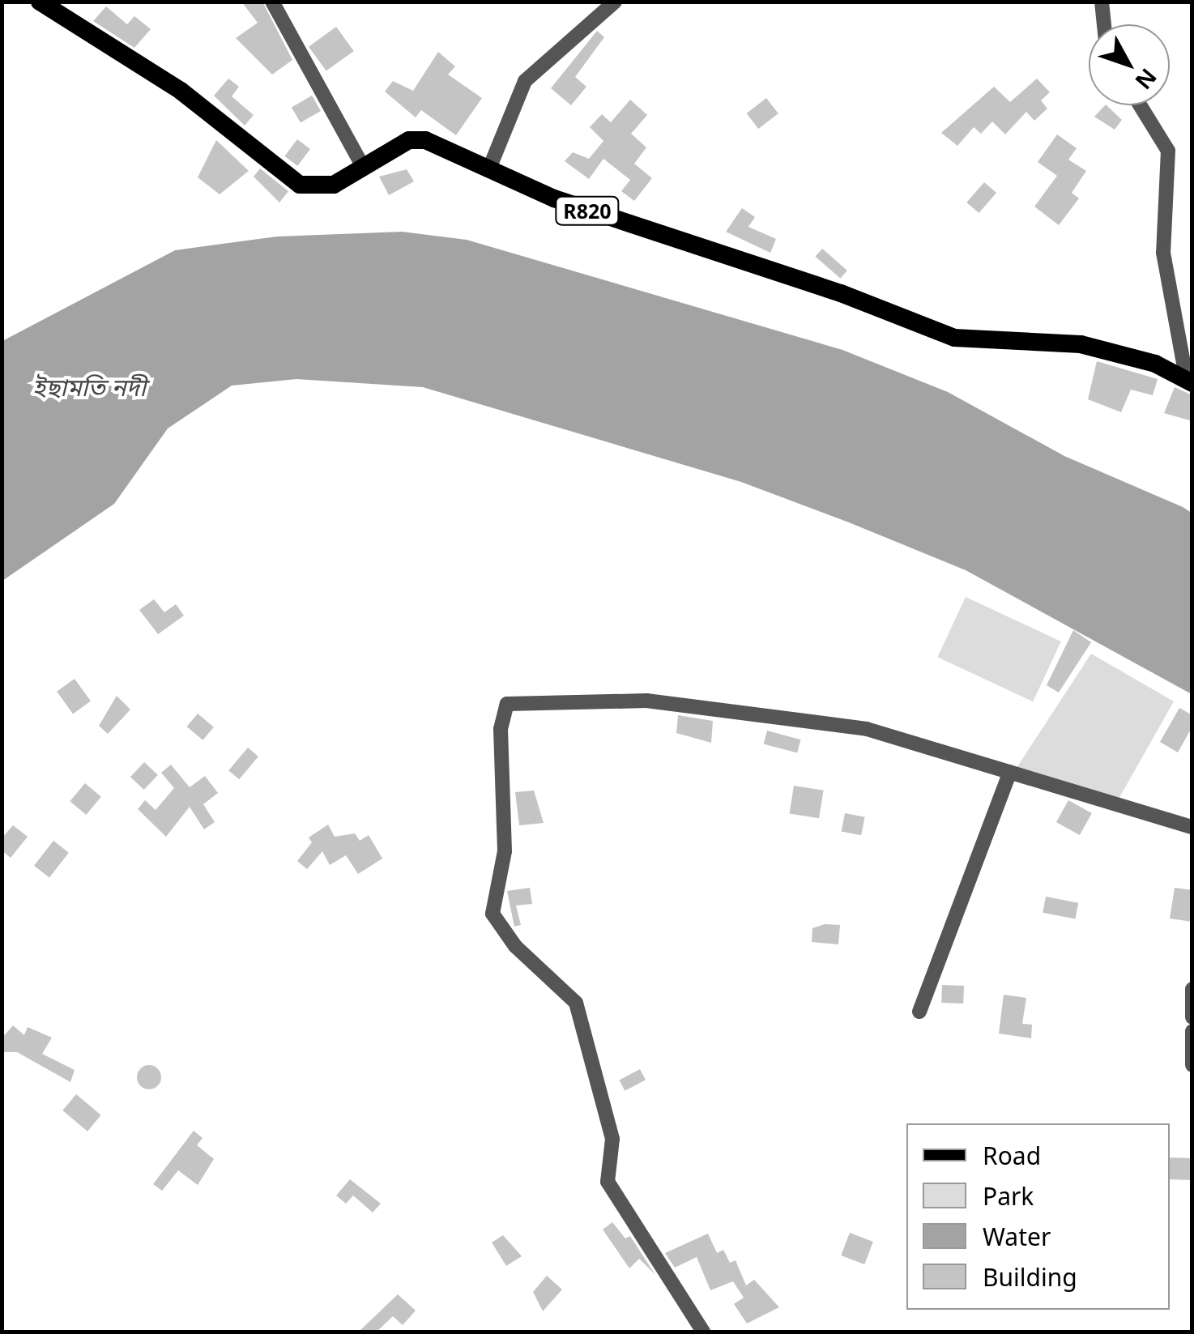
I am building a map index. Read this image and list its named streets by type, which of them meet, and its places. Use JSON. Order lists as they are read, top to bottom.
{
  "streets": {
    "main road": ["R820"]
  },
  "water": ["ইছামতি নদী"],
  "legend": [
    "Road",
    "Park",
    "Water",
    "Building"
  ],
  "north": "bottom right"
}
